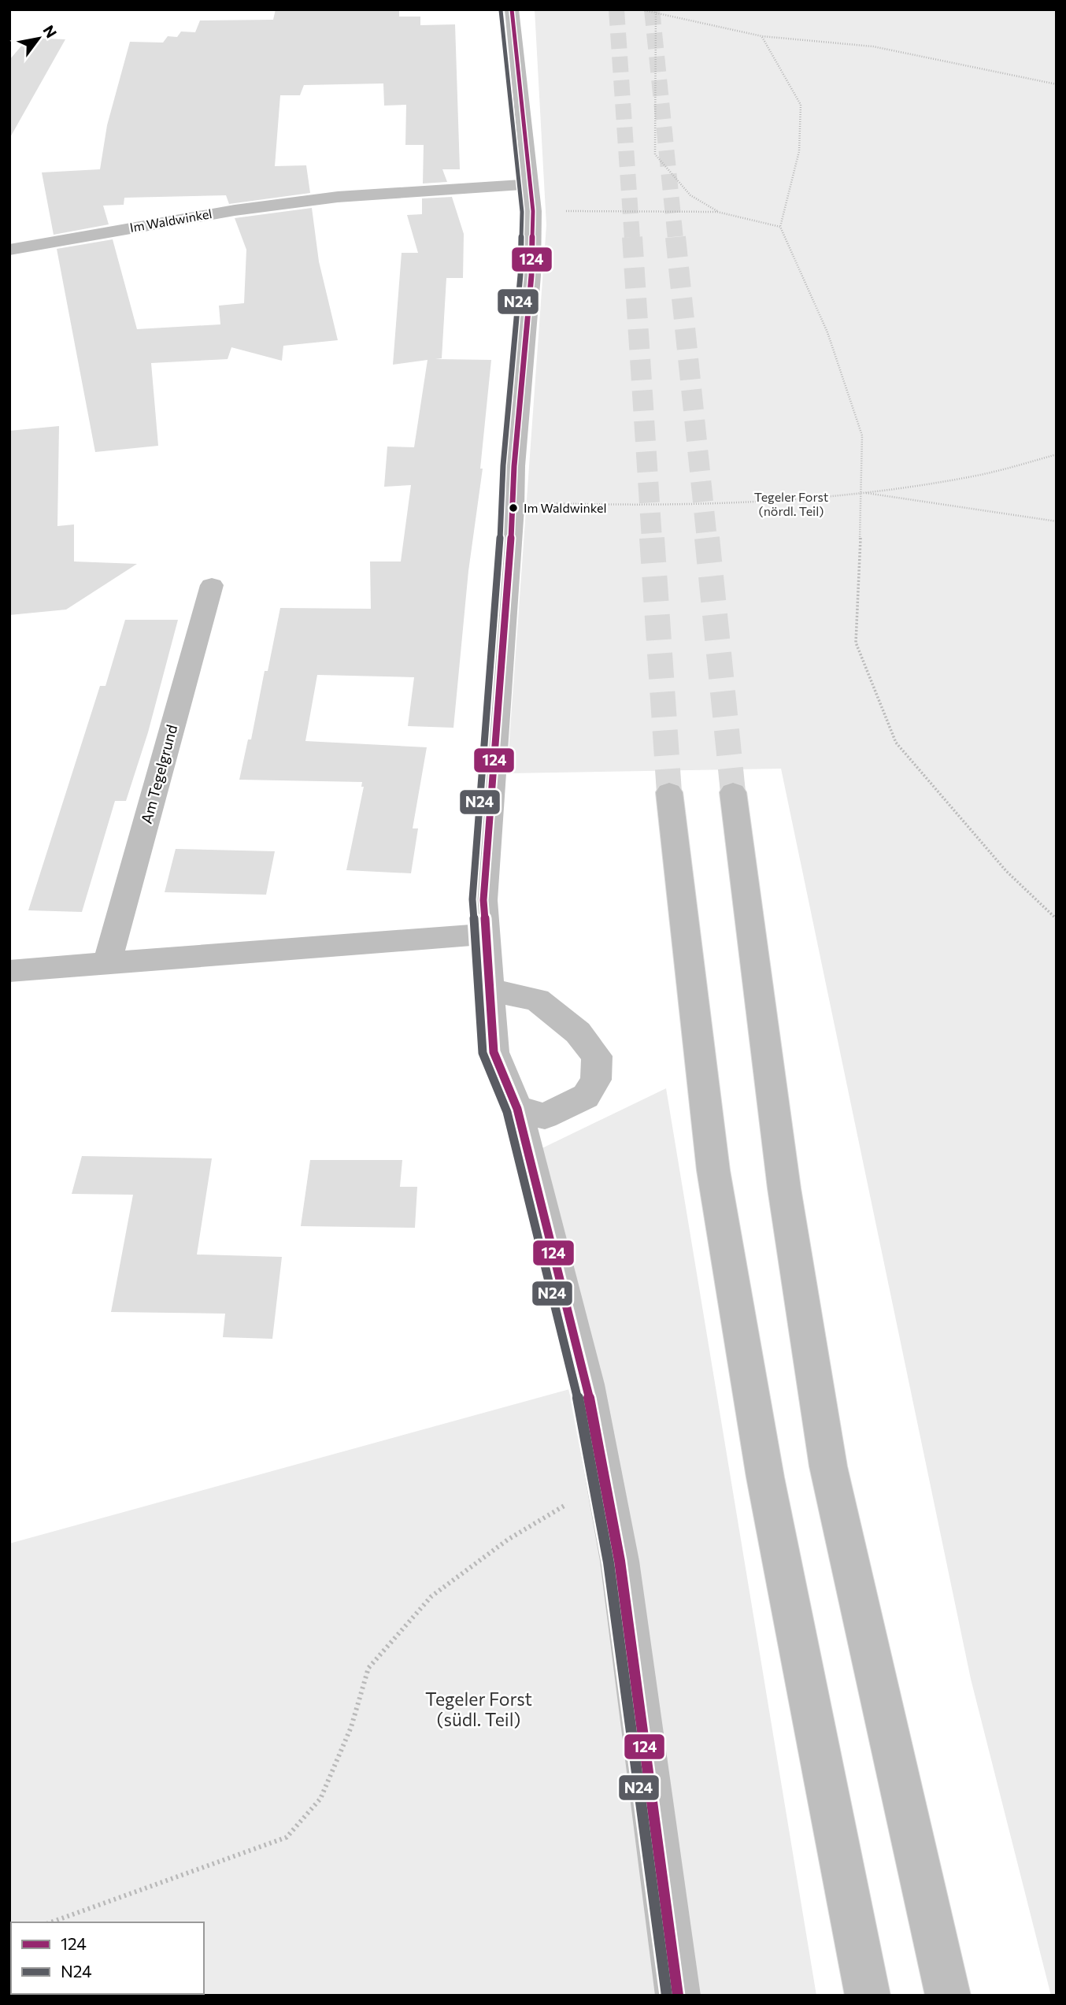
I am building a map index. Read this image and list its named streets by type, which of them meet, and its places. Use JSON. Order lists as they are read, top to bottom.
{
  "streets": {
    "main road": ["Im Waldwinkel", "Am Tegelgrund"]
  },
  "parks": ["Tegeler Forst (nördl. Teil)", "Tegeler Forst (südl. Teil)"],
  "places": ["Im Waldwinkel"],
  "lines": ["transit line 124", "transit line N24"],
  "legend": ["124", "N24"],
  "north": "top right"
}
